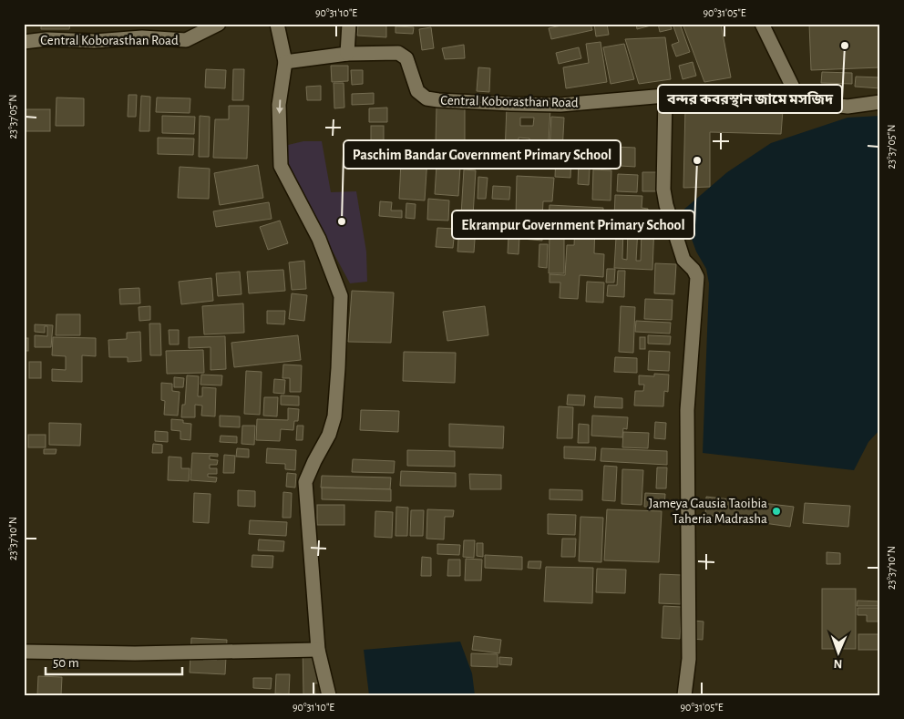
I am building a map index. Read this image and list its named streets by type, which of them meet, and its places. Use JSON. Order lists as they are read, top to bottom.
{
  "streets": {
    "street": ["Central Koborasthan Road"]
  },
  "places": [
    "বন্দর কবরস্থান জামে মসজিদ",
    "Ekrampur Government Primary School",
    "Paschim Bandar Government Primary School",
    "Jameya Gausia Taoibia Taheria Madrasha"
  ],
  "scale_bar": "50 m",
  "north": "bottom",
  "coordinates": [
    "90°31'10\"E",
    "90°31'05\"E",
    "23°37'05\"N",
    "23°37'10\"N"
  ]
}
